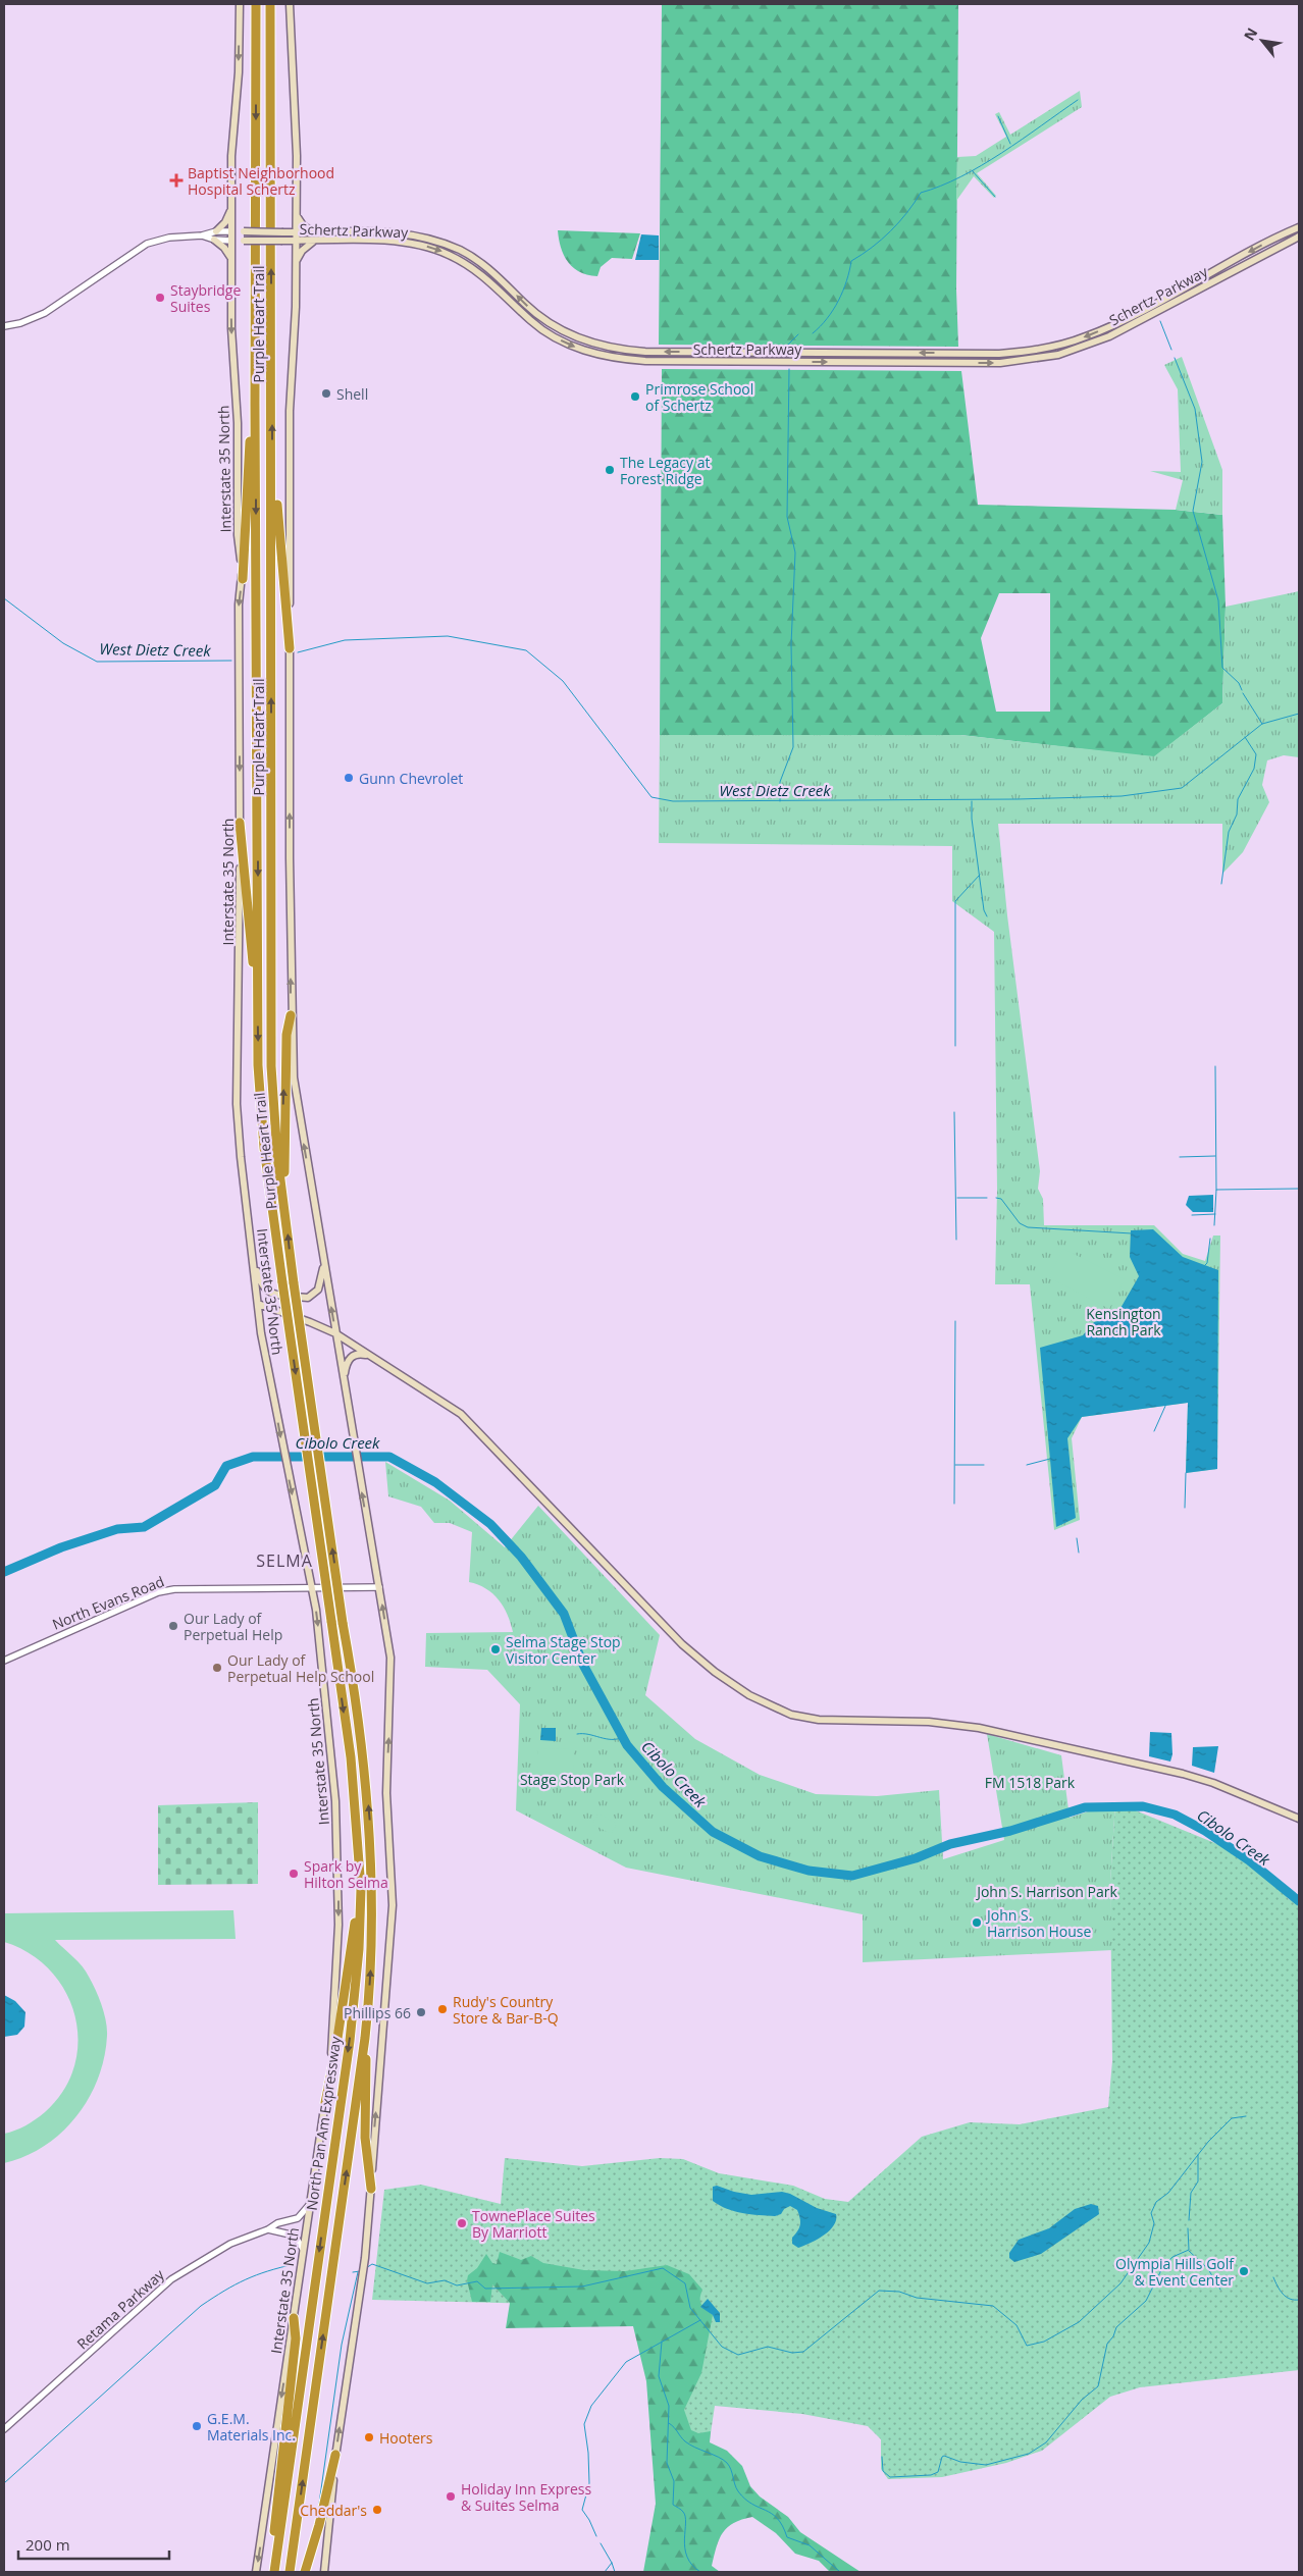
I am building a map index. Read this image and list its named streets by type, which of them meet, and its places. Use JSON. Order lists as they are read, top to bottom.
{
  "streets": {
    "highway": ["Purple Heart Trail", "North Pan Am Expressway"],
    "main road": ["Schertz Parkway", "Interstate 35 North"],
    "street": ["North Evans Road", "Retama Parkway"]
  },
  "crossings": [
    ["Schertz Parkway", "Interstate 35 North"],
    ["Purple Heart Trail", "North Pan Am Expressway"],
    ["Interstate 35 North", "North Evans Road"],
    ["Interstate 35 North", "Retama Parkway"]
  ],
  "districts": ["SELMA"],
  "water": ["West Dietz Creek", "Cibolo Creek"],
  "parks": [
    "Kensington Ranch Park",
    "Stage Stop Park",
    "FM 1518 Park",
    "John S. Harrison Park"
  ],
  "places": {
    "health": ["Baptist Neighborhood Hospital Schertz"],
    "other": [
      "Staybridge Suites",
      "Shell",
      "Primrose School of Schertz",
      "The Legacy at Forest Ridge",
      "Gunn Chevrolet",
      "Our Lady of Perpetual Help",
      "Selma Stage Stop Visitor Center",
      "Our Lady of Perpetual Help School",
      "Spark by Hilton Selma",
      "John S. Harrison House",
      "Rudy's Country Store & Bar-B-Q",
      "Phillips 66",
      "TownePlace Suites By Marriott",
      "Olympia Hills Golf & Event Center",
      "G.E.M. Materials Inc.",
      "Hooters",
      "Holiday Inn Express & Suites Selma",
      "Cheddar's"
    ]
  },
  "scale_bar": "200 m",
  "north": "top left"
}
